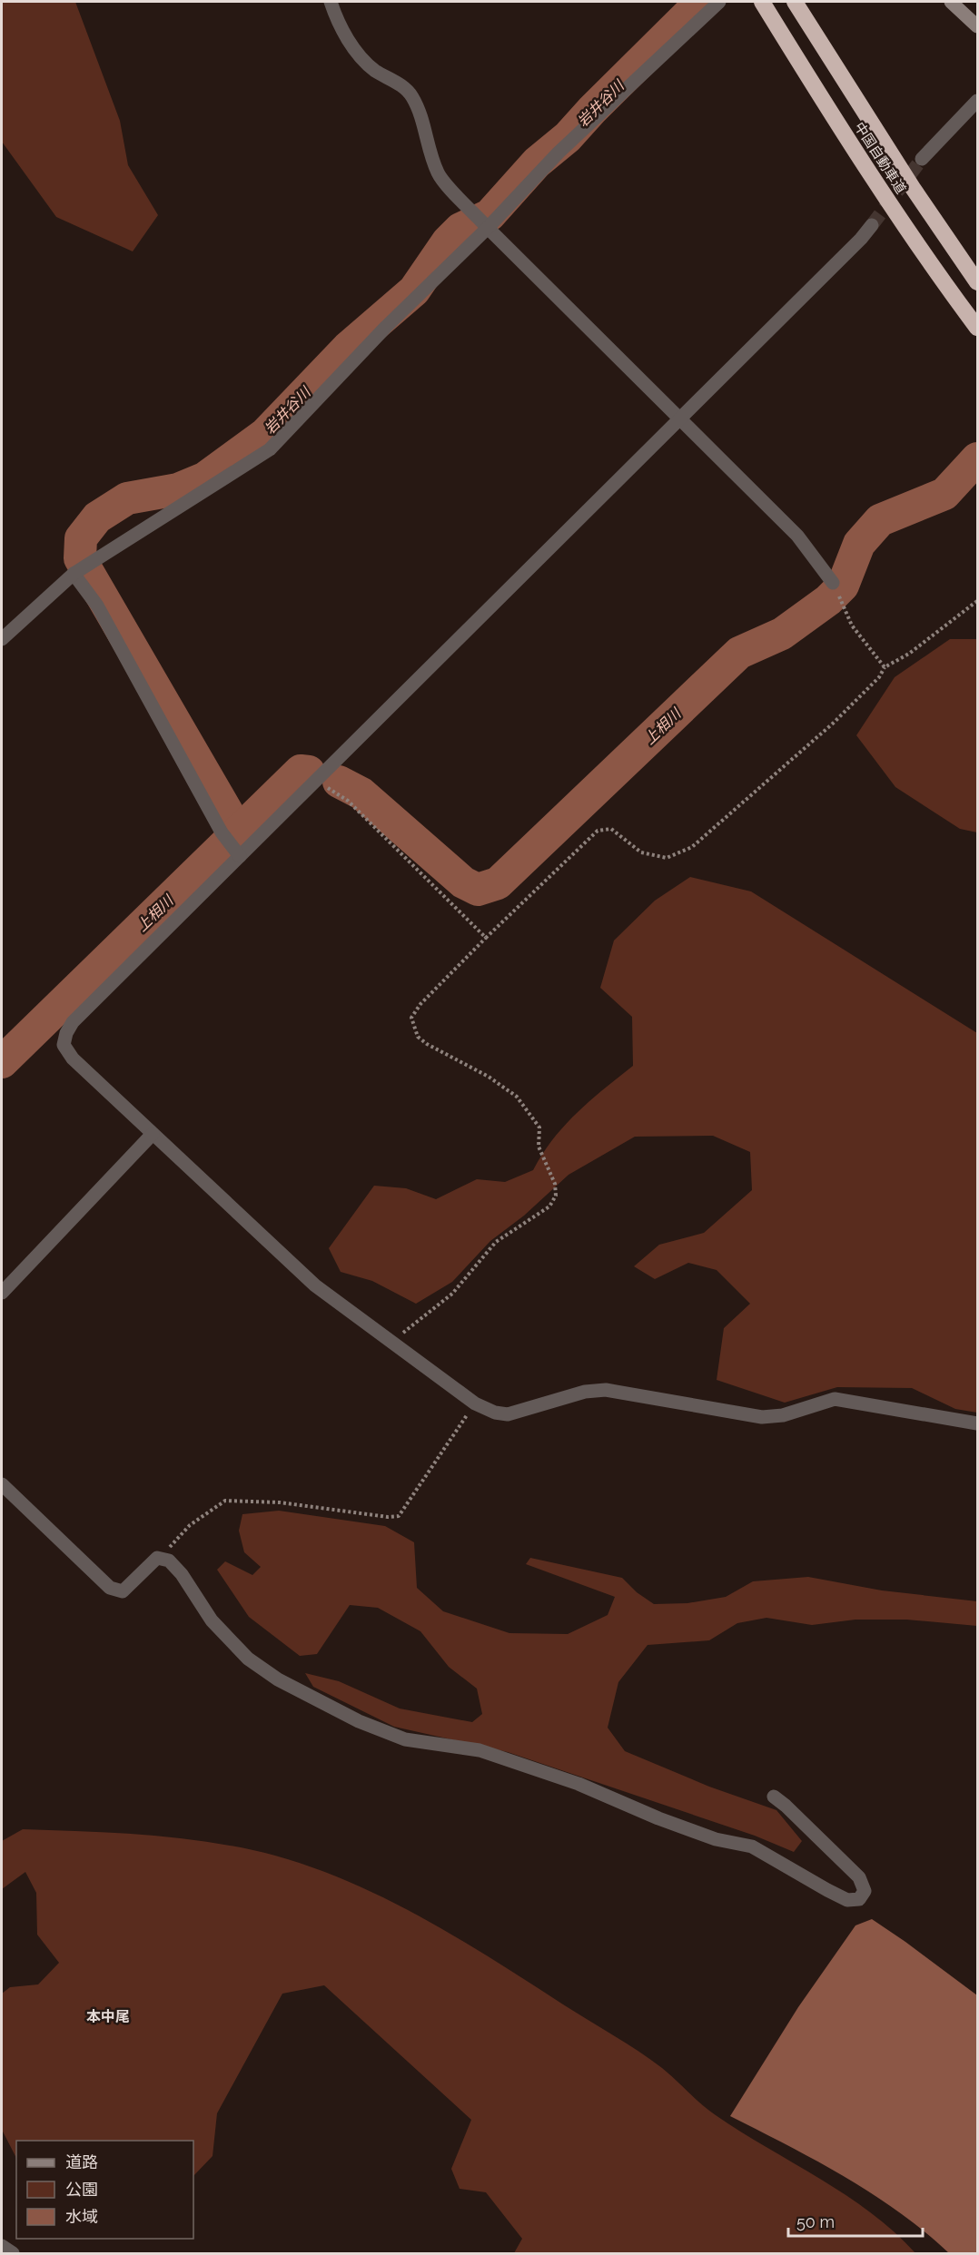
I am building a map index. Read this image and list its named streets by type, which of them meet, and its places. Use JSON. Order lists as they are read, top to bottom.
{
  "streets": {
    "highway": ["中国自動車道"]
  },
  "districts": ["本中尾"],
  "water": ["岩井谷川", "上相川"],
  "legend": ["道路", "公園", "水域"],
  "scale_bar": "50 m"
}
